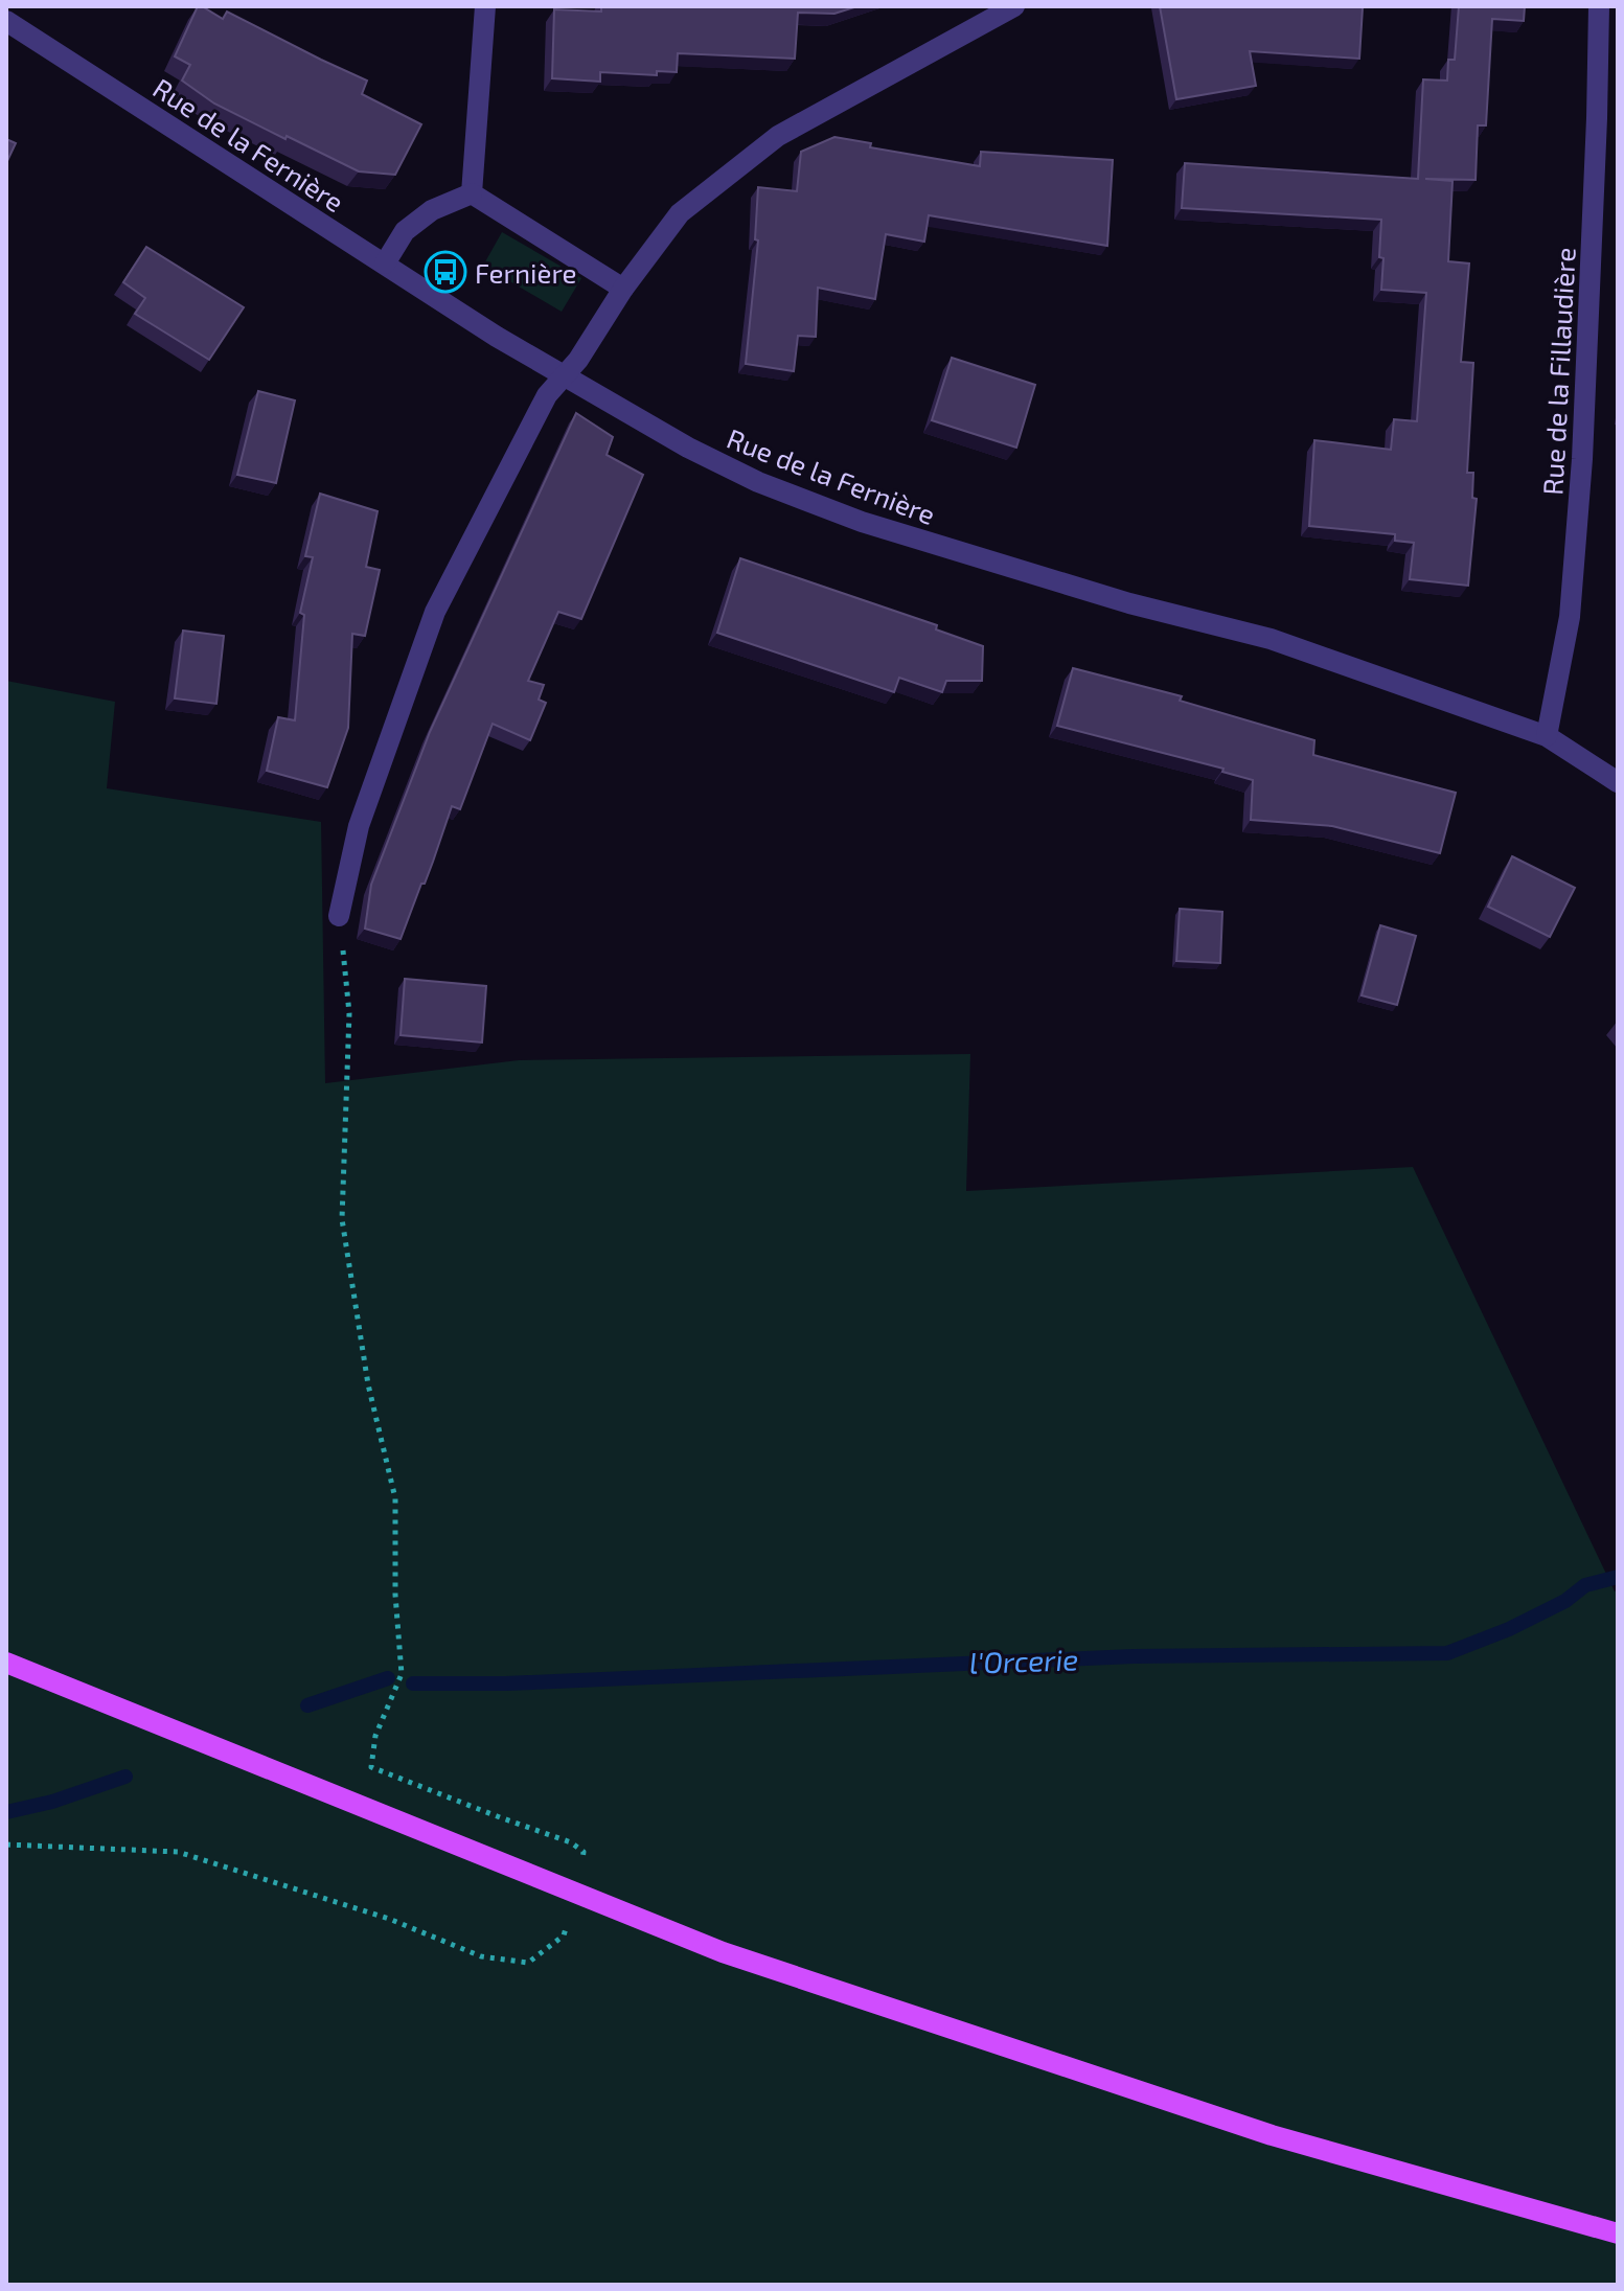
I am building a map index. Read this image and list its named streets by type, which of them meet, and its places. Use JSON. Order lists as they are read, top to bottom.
{
  "streets": {
    "street": ["Rue de la Fernière", "Rue de la Fillaudière"]
  },
  "crossings": [
    ["Rue de la Fernière", "Rue de la Fillaudière"]
  ],
  "water": ["l'Orcerie"],
  "places": {
    "bus stop": ["Fernière"]
  }
}
